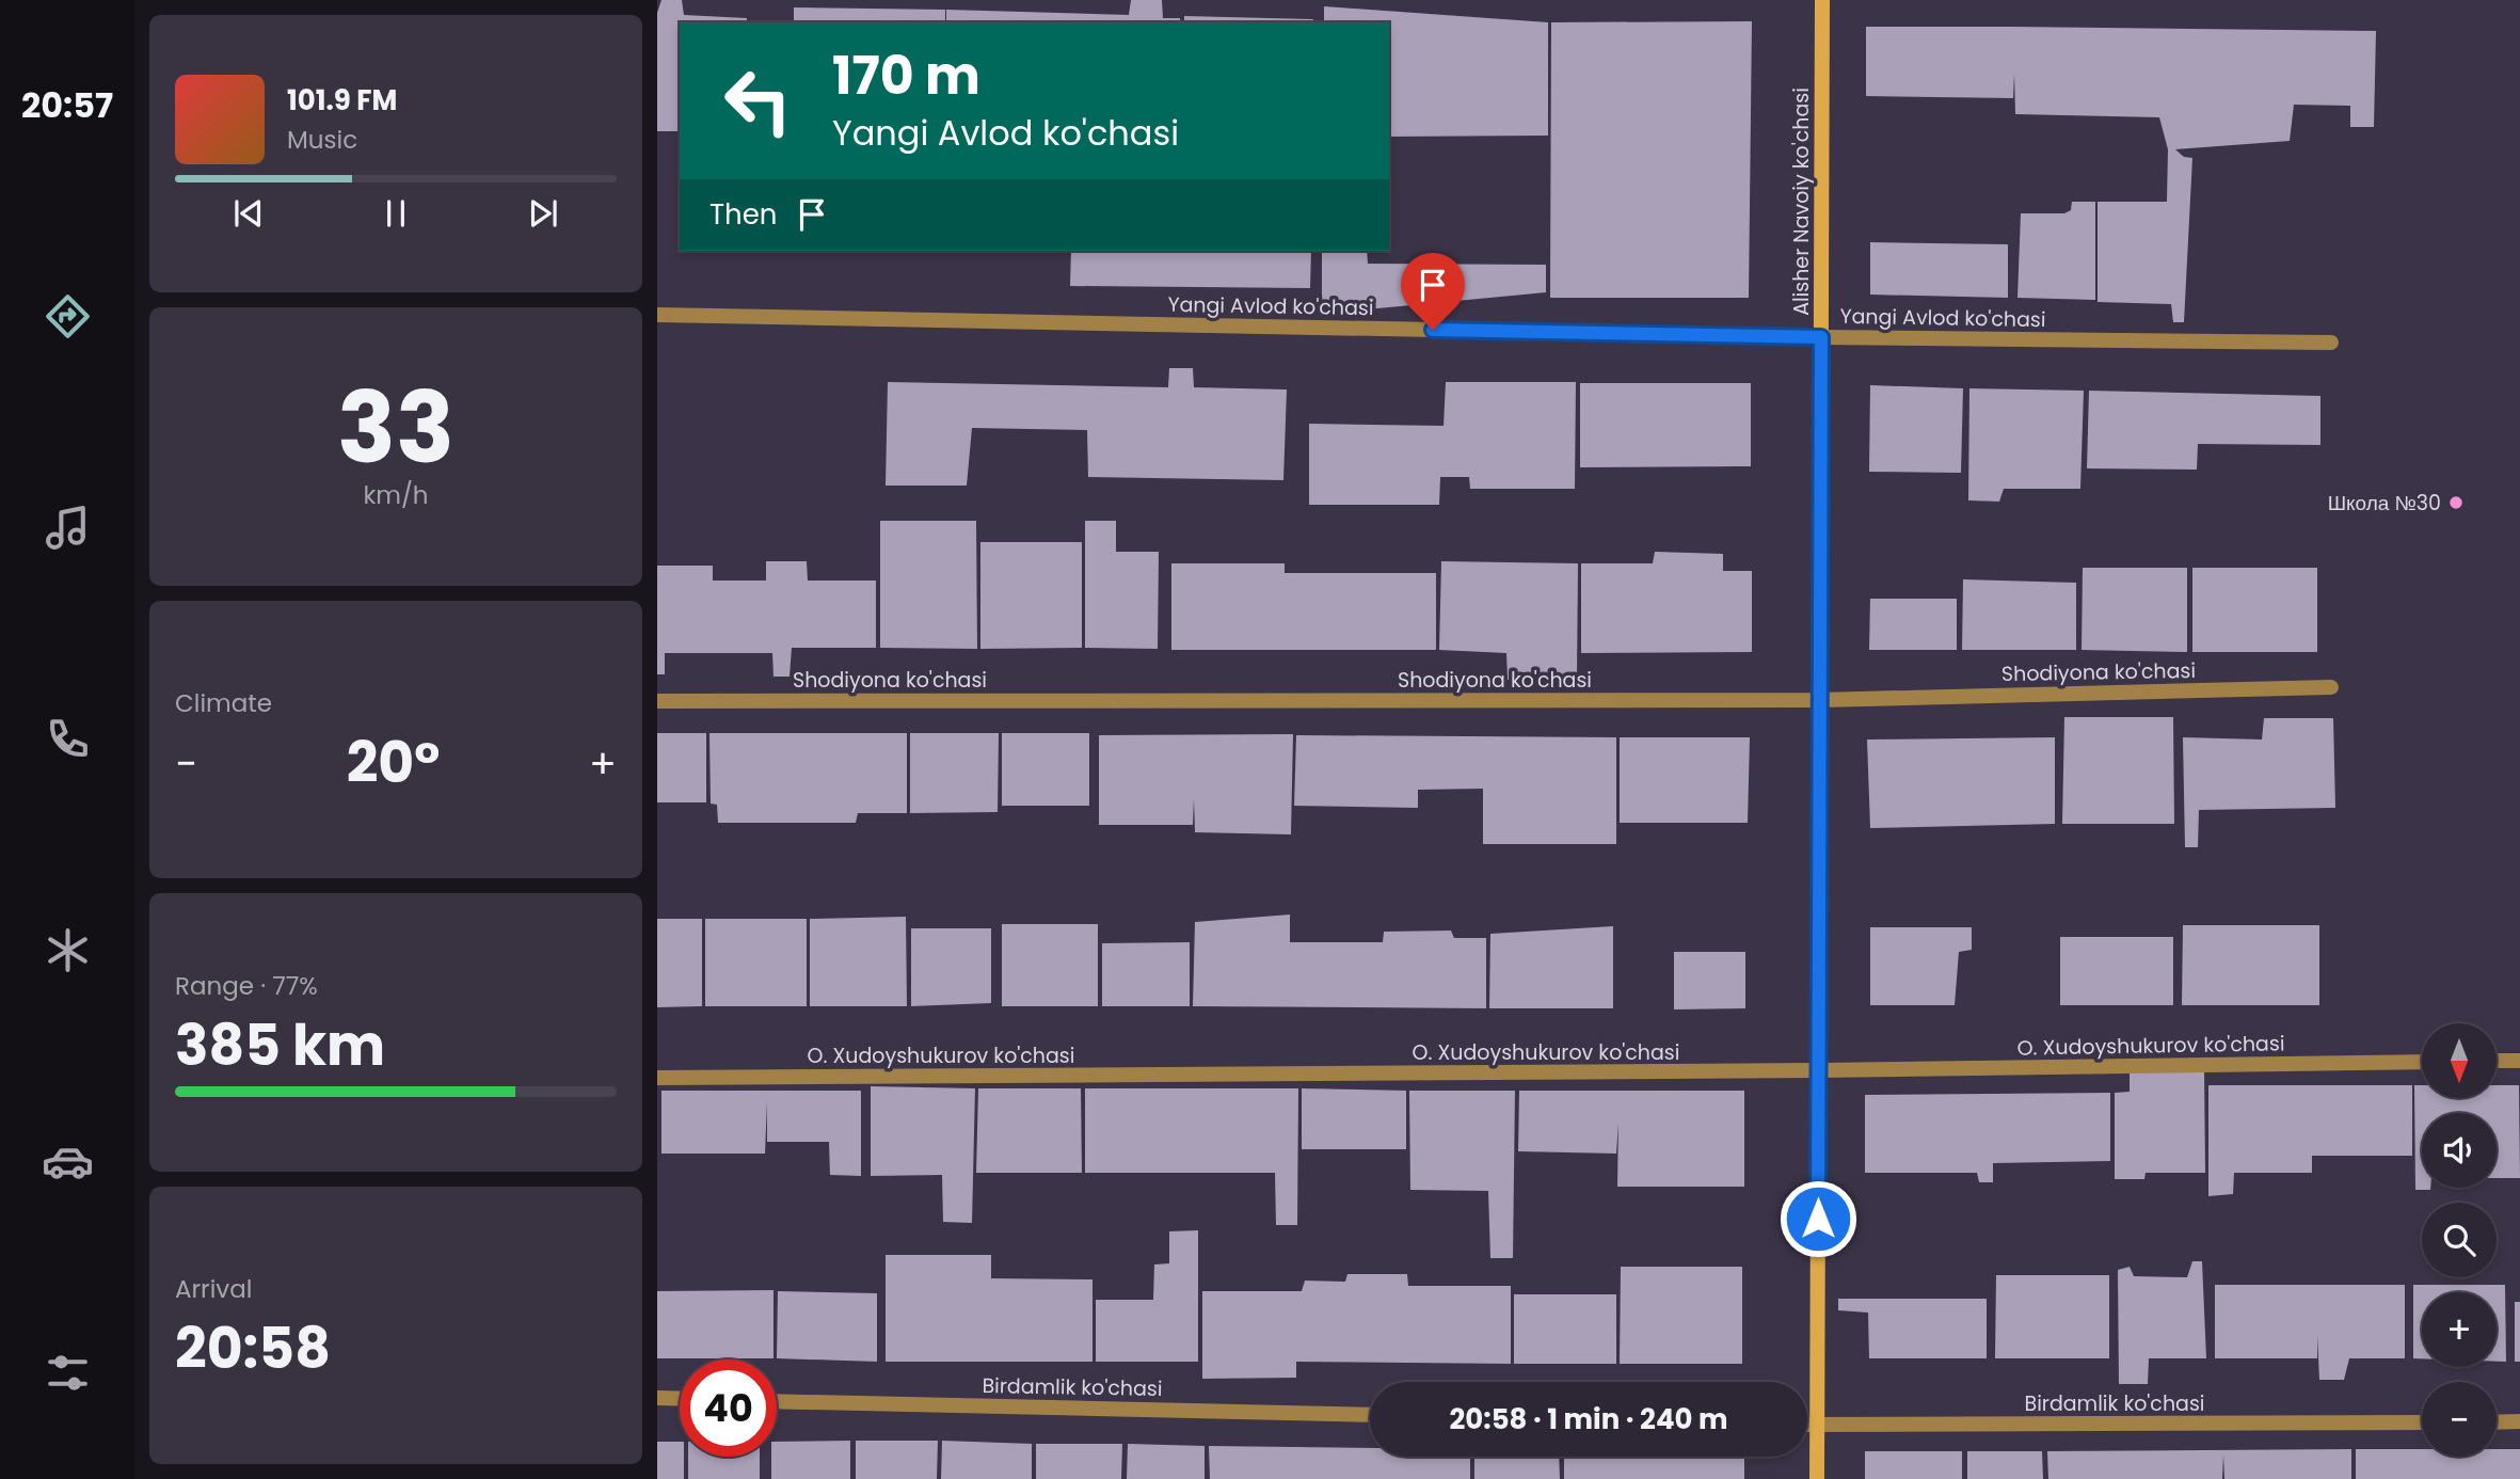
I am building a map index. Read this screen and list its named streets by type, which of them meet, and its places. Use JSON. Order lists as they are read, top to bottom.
{
  "streets": {
    "street": [
      "Alisher Navoiy ko'chasi",
      "Yangi Avlod ko'chasi",
      "Shodiyona ko'chasi",
      "O. Xudoyshukurov ko'chasi",
      "Birdamlik ko'chasi"
    ]
  },
  "crossings": [
    ["Alisher Navoiy ko'chasi", "Yangi Avlod ko'chasi"],
    ["Alisher Navoiy ko'chasi", "Shodiyona ko'chasi"],
    ["Alisher Navoiy ko'chasi", "O. Xudoyshukurov ko'chasi"],
    ["Alisher Navoiy ko'chasi", "Birdamlik ko'chasi"]
  ],
  "places": ["Школа №30"],
  "north": "bottom",
  "page": {
    "tabs": "20:57",
    "turn": ["170 m", "Yangi Avlod ko'chasi"],
    "song": ["101.9 FM", "Music"],
    "then": "Then",
    "tile": [
      ["33", "km/h"],
      "Climate",
      ["Range · 77%", "385 km"],
      ["Arrival", "20:58"]
    ],
    "heat": ["−", "20°", "+"],
    "map_buttons": ["+", "−"],
    "limit": "40",
    "trip": "20:58 · 1 min · 240 m"
  }
}
